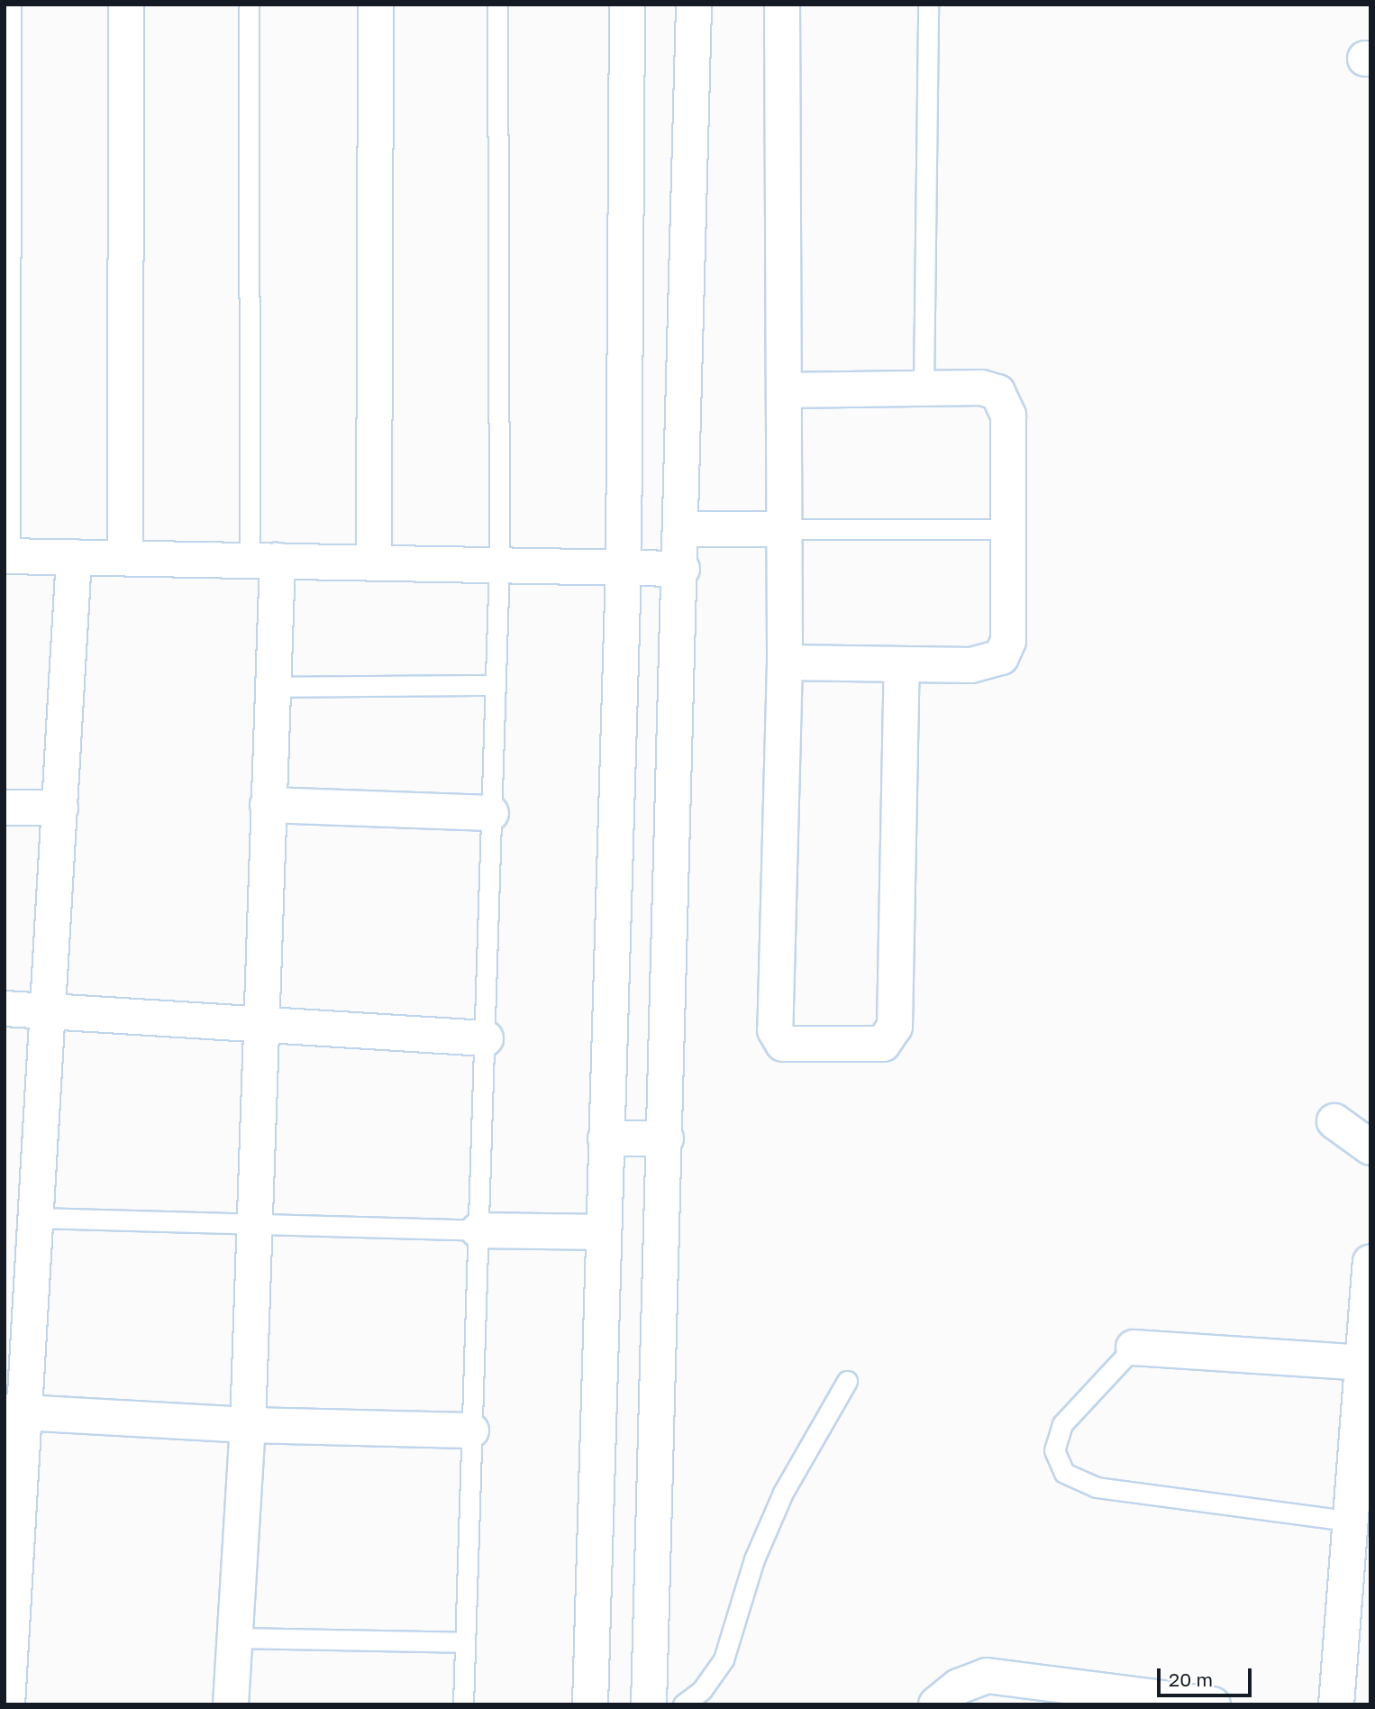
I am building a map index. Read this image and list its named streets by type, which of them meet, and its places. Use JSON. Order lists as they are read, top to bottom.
{
  "scale_bar": "20 m"
}
